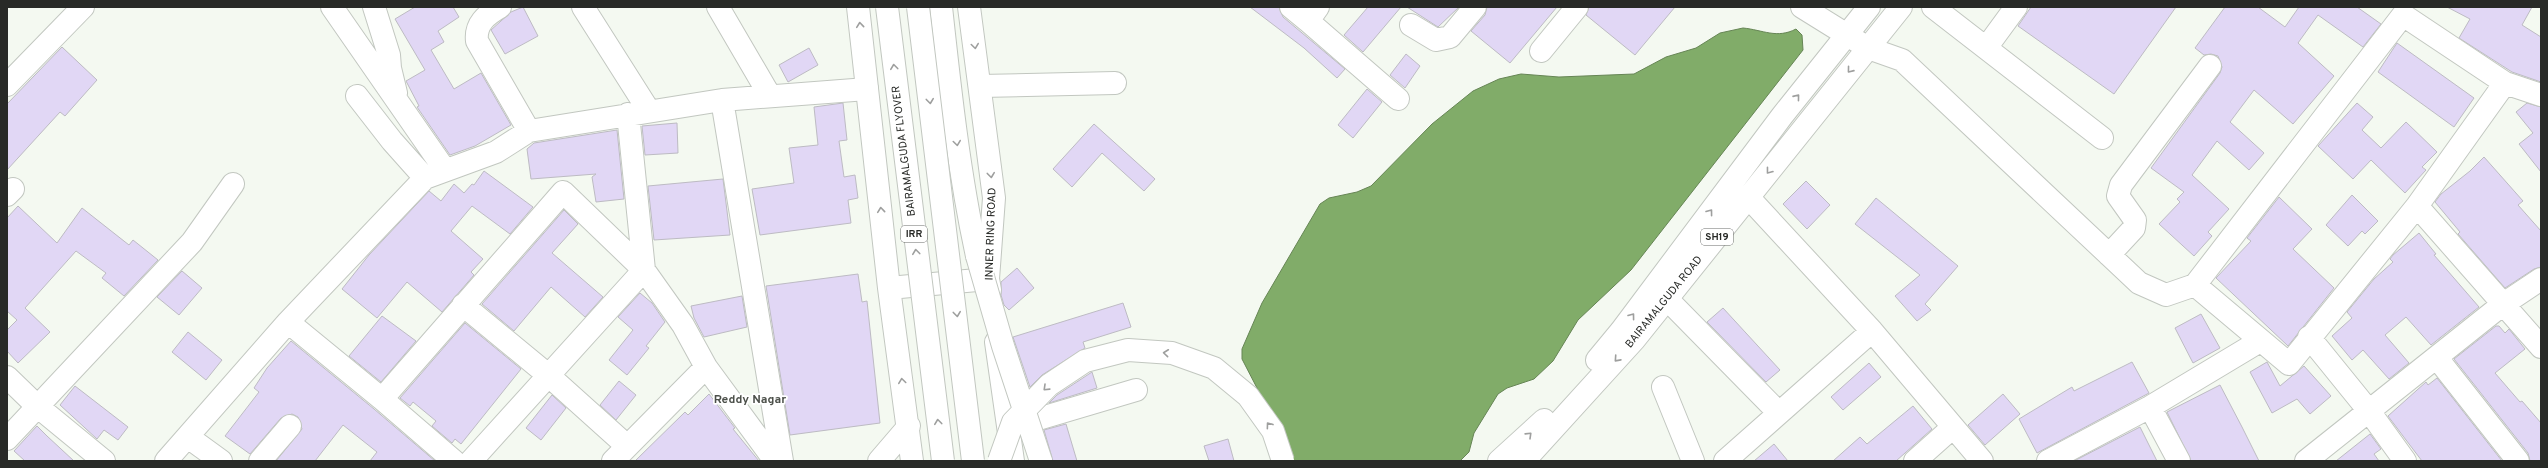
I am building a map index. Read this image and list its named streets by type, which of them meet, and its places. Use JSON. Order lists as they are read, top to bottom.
{
  "streets": {
    "main road": [
      "BAIRAMALGUDA FLYOVER",
      "IRR",
      "INNER RING ROAD",
      "SH19",
      "BAIRAMALGUDA ROAD"
    ]
  },
  "districts": ["Reddy Nagar"]
}
